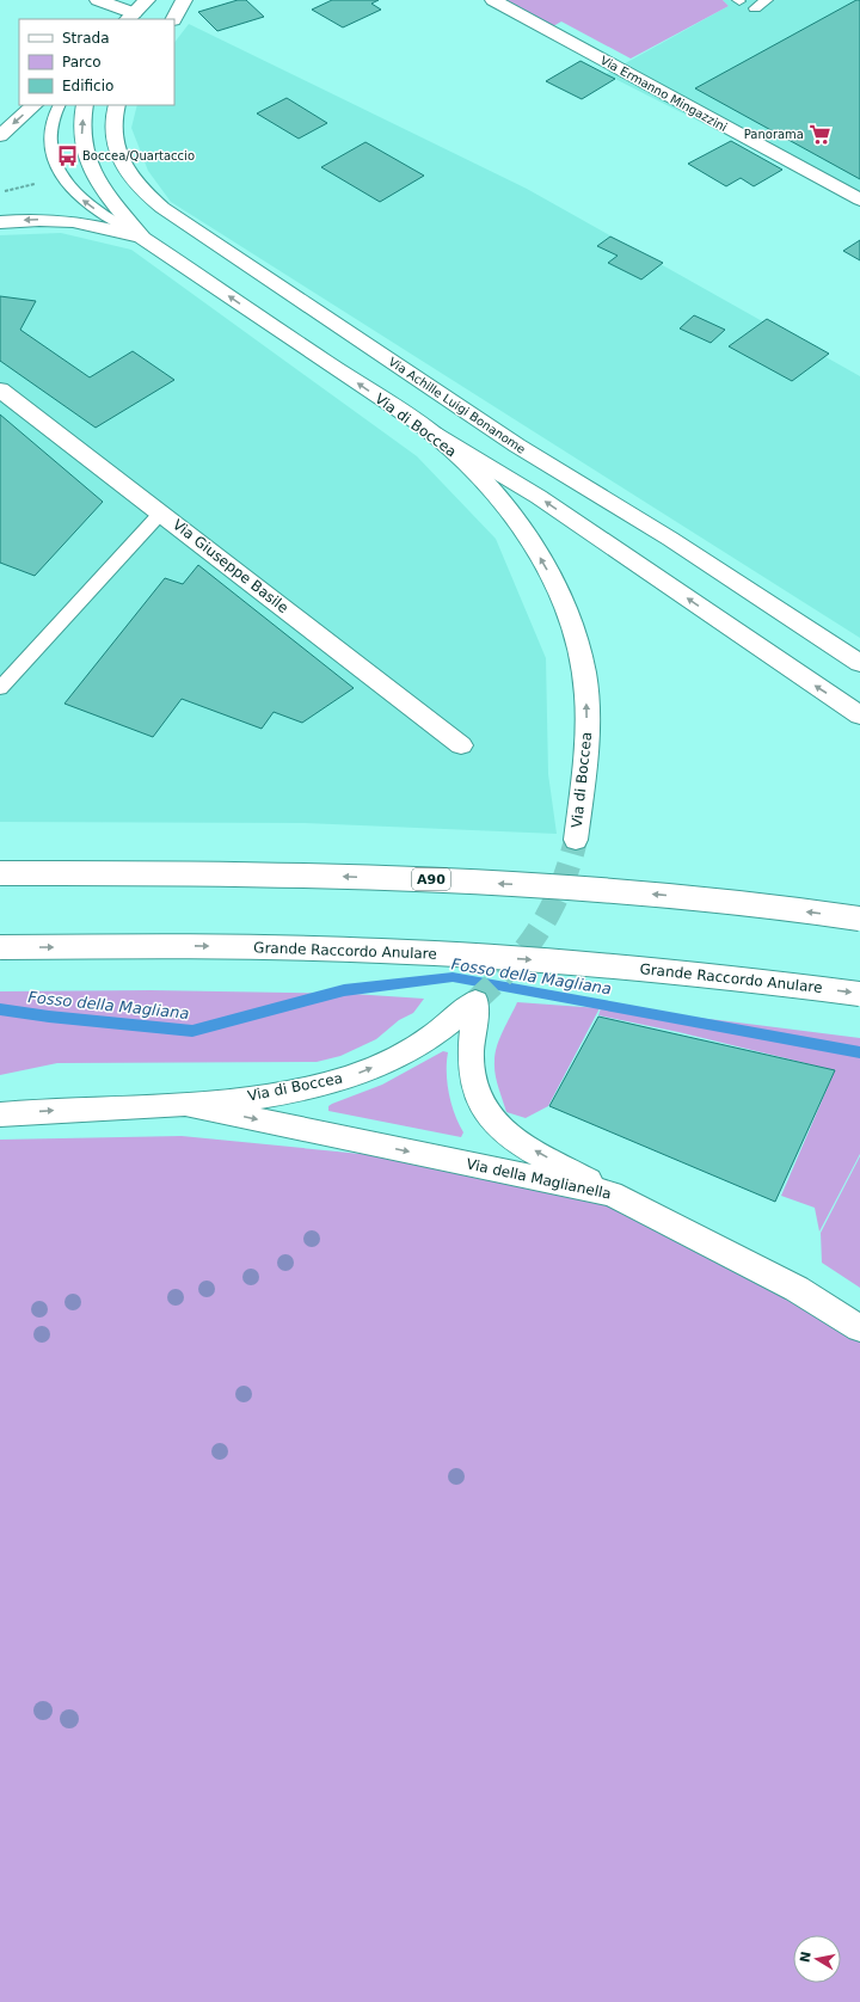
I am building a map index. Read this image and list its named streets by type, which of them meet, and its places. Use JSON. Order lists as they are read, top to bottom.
{
  "streets": {
    "main road": [
      "Via Ermanno Mingazzini",
      "Via Achille Luigi Bonanome",
      "Via di Boccea",
      "Via Giuseppe Basile",
      "A90",
      "Grande Raccordo Anulare",
      "Via della Maglianella"
    ]
  },
  "crossings": [
    ["Via di Boccea", "Via della Maglianella"]
  ],
  "one_way": ["Via della Maglianella"],
  "water": ["Fosso della Magliana"],
  "places": {
    "supermarket": ["Panorama"],
    "bus stop": ["Boccea/Quartaccio"]
  },
  "legend": ["Strada", "Parco", "Edificio"],
  "north": "left"
}
